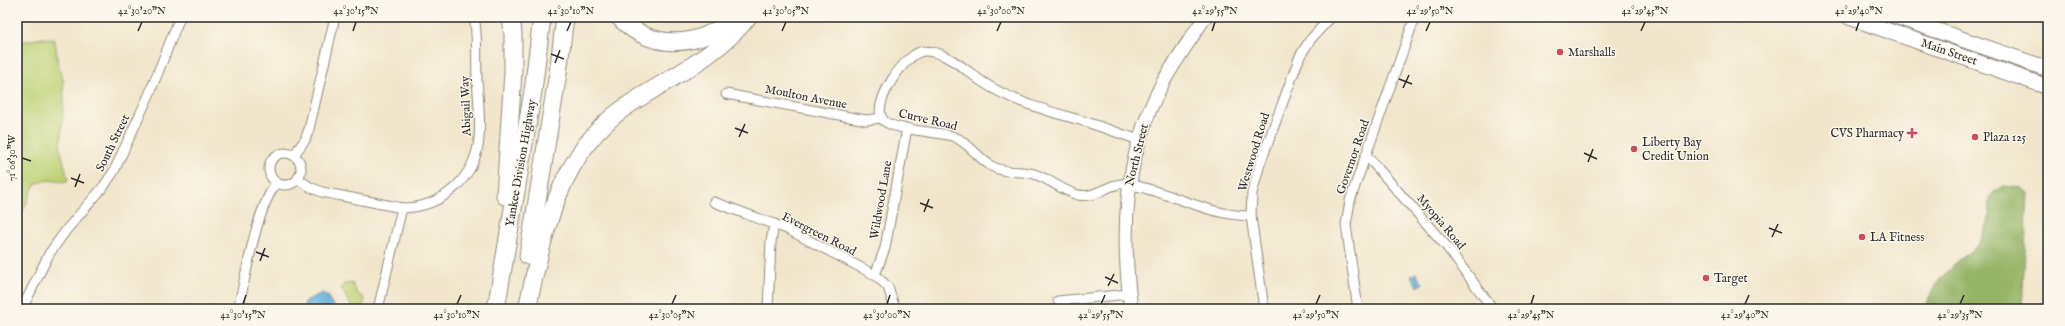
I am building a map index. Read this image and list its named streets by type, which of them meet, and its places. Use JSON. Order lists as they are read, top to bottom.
{
  "streets": {
    "highway": ["Yankee Division Highway"],
    "main road": ["Main Street"],
    "street": [
      "Moulton Avenue",
      "Abigail Way",
      "Curve Road",
      "South Street",
      "Westwood Road",
      "North Street",
      "Governor Road",
      "Wildwood Lane",
      "Myopia Road",
      "Evergreen Road"
    ]
  },
  "crossings": [
    ["Moulton Avenue", "Curve Road"],
    ["Curve Road", "Westwood Road"],
    ["Curve Road", "North Street"],
    ["Curve Road", "Wildwood Lane"],
    ["Governor Road", "Myopia Road"],
    ["Wildwood Lane", "Evergreen Road"]
  ],
  "places": {
    "other": [
      "Marshalls",
      "Plaza 125",
      "Liberty Bay Credit Union",
      "LA Fitness",
      "Target"
    ],
    "health": ["CVS Pharmacy"]
  },
  "coordinates": [
    "42°30'20\"N",
    "42°30'15\"N",
    "42°30'10\"N",
    "42°30'05\"N",
    "42°30'00\"N",
    "42°29'55\"N",
    "42°29'50\"N",
    "42°29'45\"N",
    "42°29'40\"N",
    "71°06'30\"W",
    "42°29'35\"N"
  ]
}
